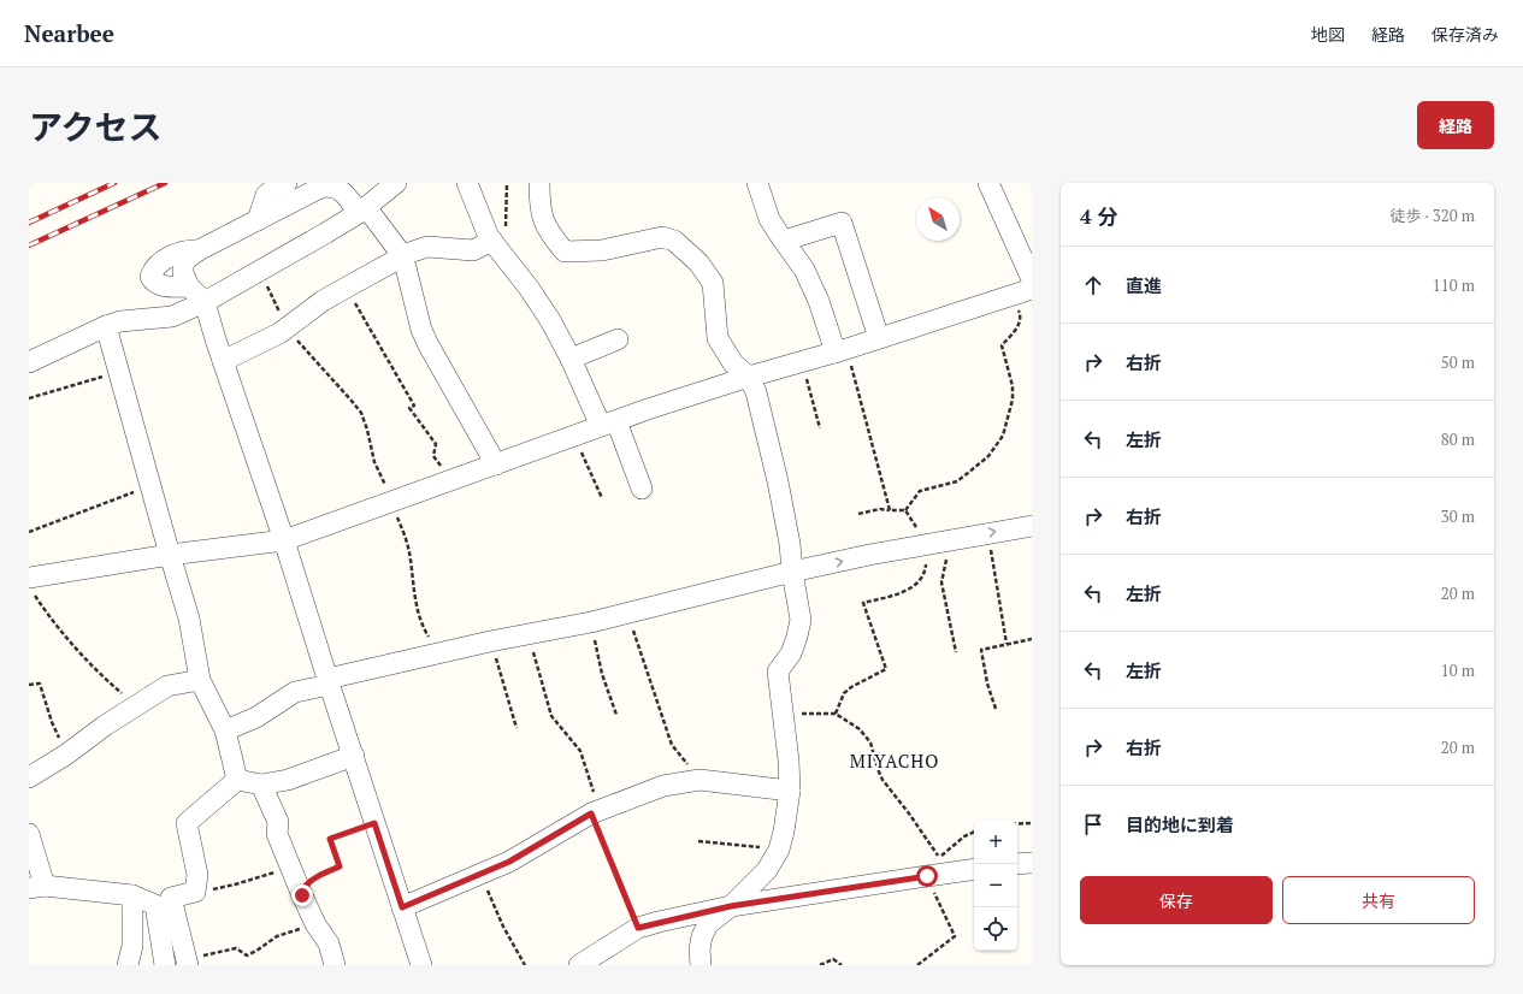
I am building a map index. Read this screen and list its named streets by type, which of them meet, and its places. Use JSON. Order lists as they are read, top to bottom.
{
  "districts": ["MIYACHO"],
  "north": "top left",
  "page": {
    "header": "Nearbee",
    "nav": ["地図", "経路", "保存済み"],
    "title": "アクセス",
    "buttons": [
      "経路",
      ["保存", "共有"]
    ],
    "heading": ["4 分", "徒歩 · 320 m"],
    "list": [
      ["直進", "110 m"],
      ["右折", "50 m"],
      ["左折", "80 m"],
      ["右折", "30 m"],
      ["左折", "20 m"],
      ["左折", "10 m"],
      ["右折", "20 m"],
      "目的地に到着"
    ],
    "map_buttons": ["+", "−"]
  }
}
